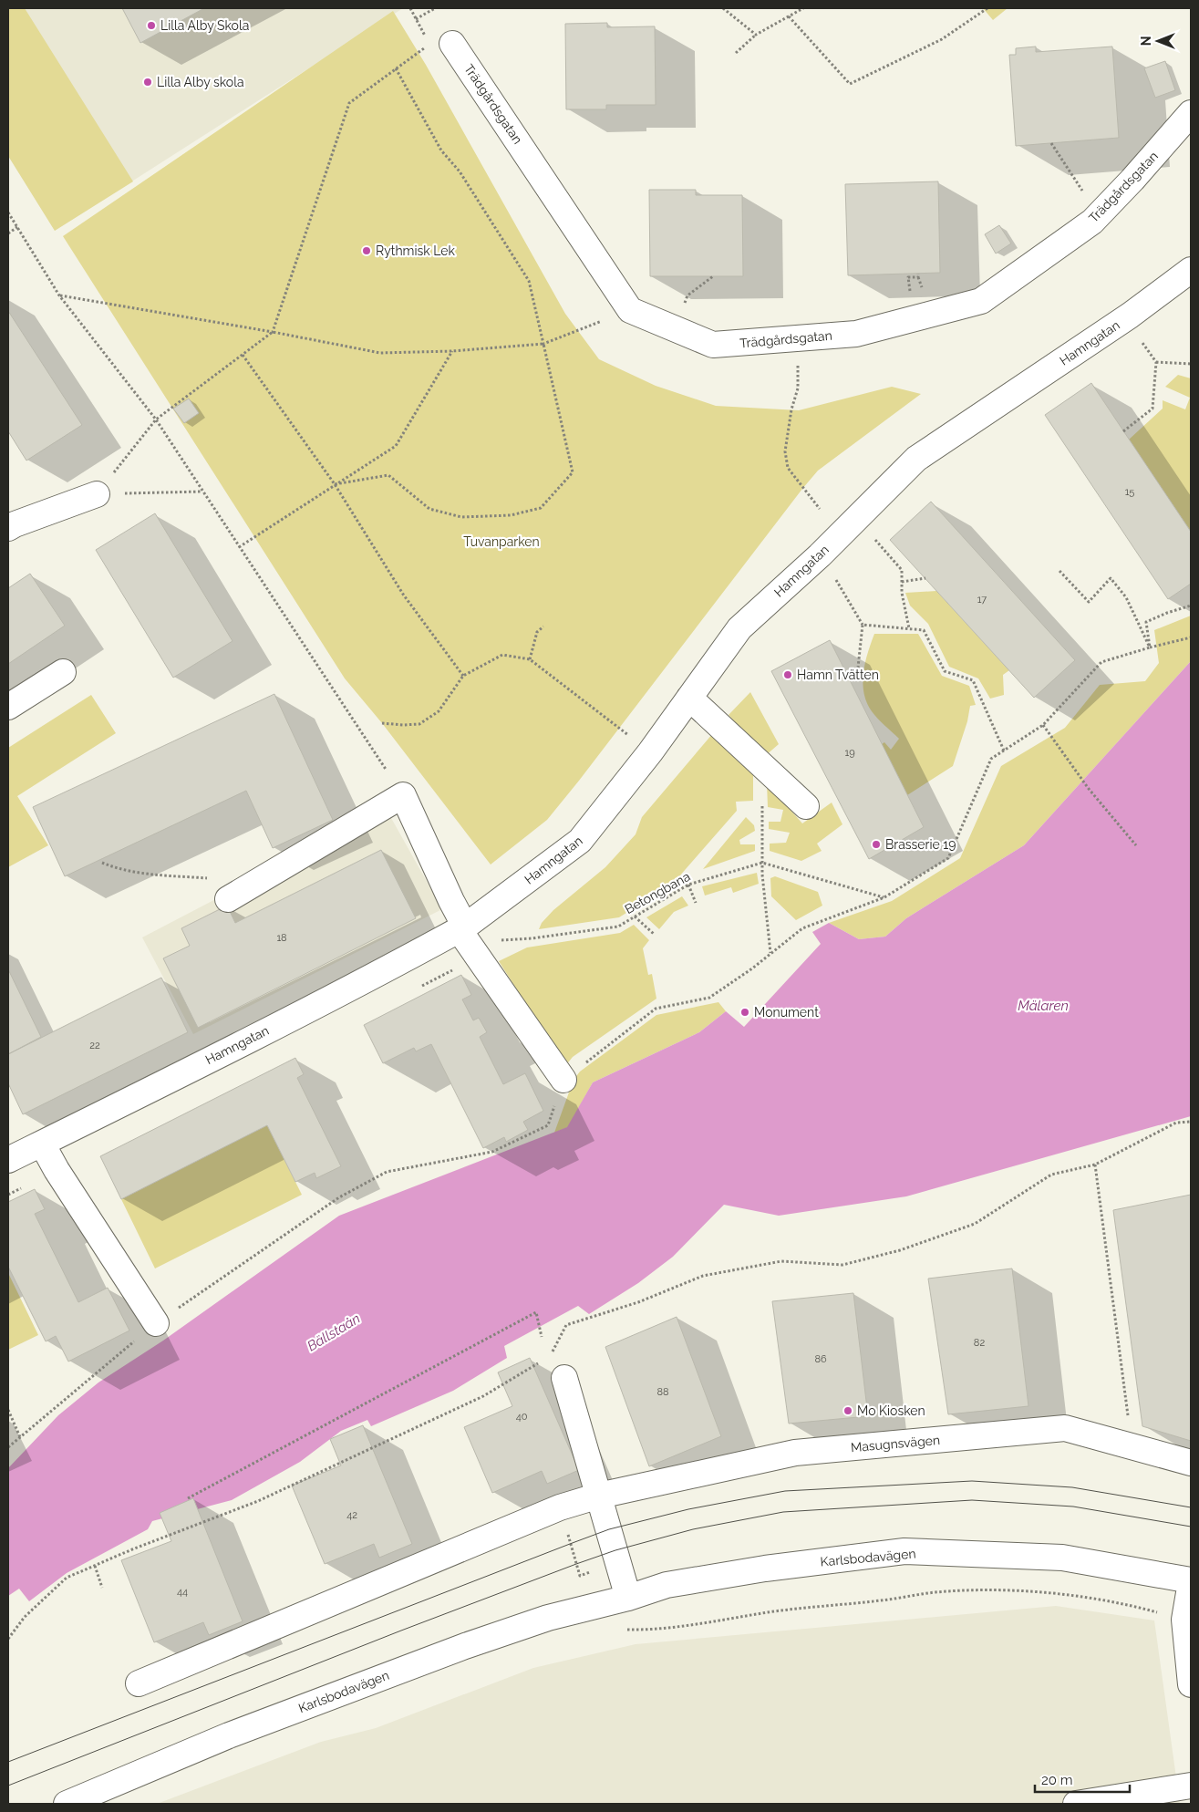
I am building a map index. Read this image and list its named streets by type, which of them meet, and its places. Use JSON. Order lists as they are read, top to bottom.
{
  "streets": {
    "street": [
      "Trädgårdsgatan",
      "Hamngatan",
      "Masugnsvägen",
      "Karlsbodavägen"
    ],
    "path": ["Betongbana"]
  },
  "crossings": [
    ["Hamngatan", "Betongbana"]
  ],
  "water": ["Mälaren", "Bällstaån"],
  "parks": ["Tuvanparken"],
  "places": [
    "Lilla Alby Skola",
    "Lilla Alby skola",
    "Rythmisk Lek",
    "Hamn Tvätten",
    "Brasserie 19",
    "Monument",
    "Mo Kiosken"
  ],
  "house_numbers": [
    "15",
    "17",
    "19",
    "18",
    "22",
    "82",
    "86",
    "88",
    "40",
    "42",
    "44"
  ],
  "scale_bar": "20 m",
  "north": "left"
}
